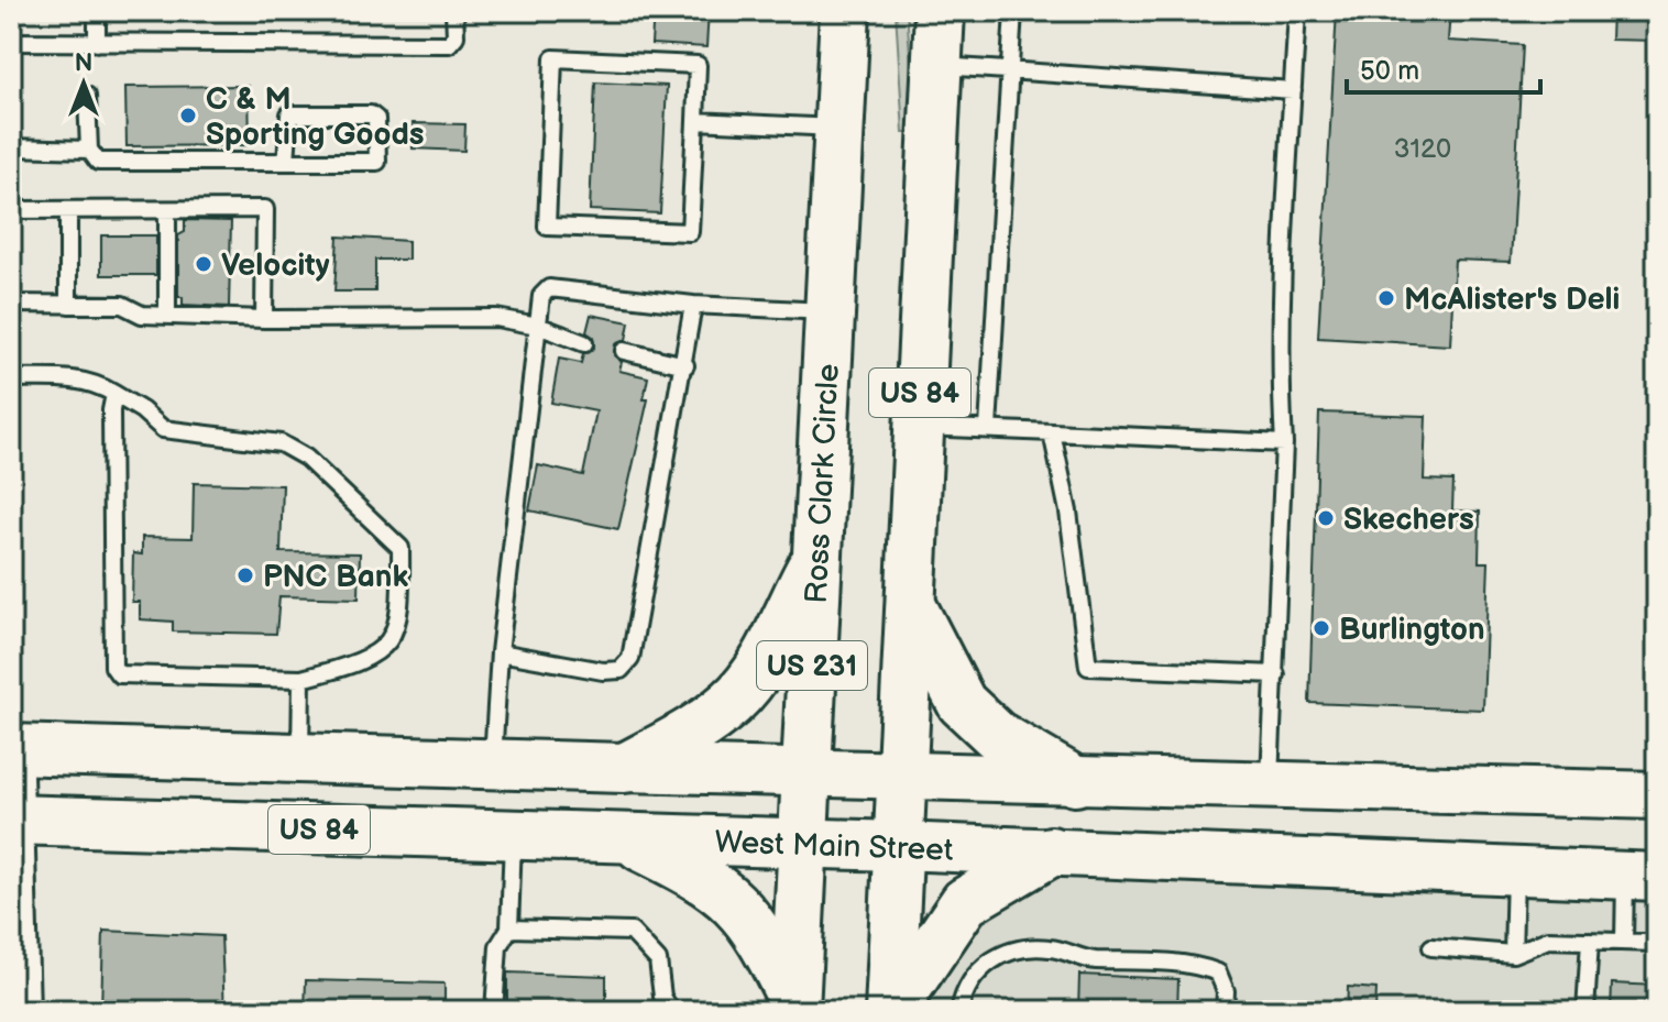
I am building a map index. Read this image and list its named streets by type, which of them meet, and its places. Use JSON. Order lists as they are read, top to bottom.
{
  "streets": {
    "highway": [
      "US 84",
      "Ross Clark Circle",
      "US 231",
      "West Main Street"
    ]
  },
  "crossings": [
    ["US 84", "Ross Clark Circle"],
    ["US 84", "West Main Street"],
    ["Ross Clark Circle", "West Main Street"]
  ],
  "places": [
    "C & M Sporting Goods",
    "Velocity",
    "McAlister's Deli",
    "Skechers",
    "PNC Bank",
    "Burlington"
  ],
  "house_numbers": ["3120"],
  "scale_bar": "50 m",
  "north": "top"
}
